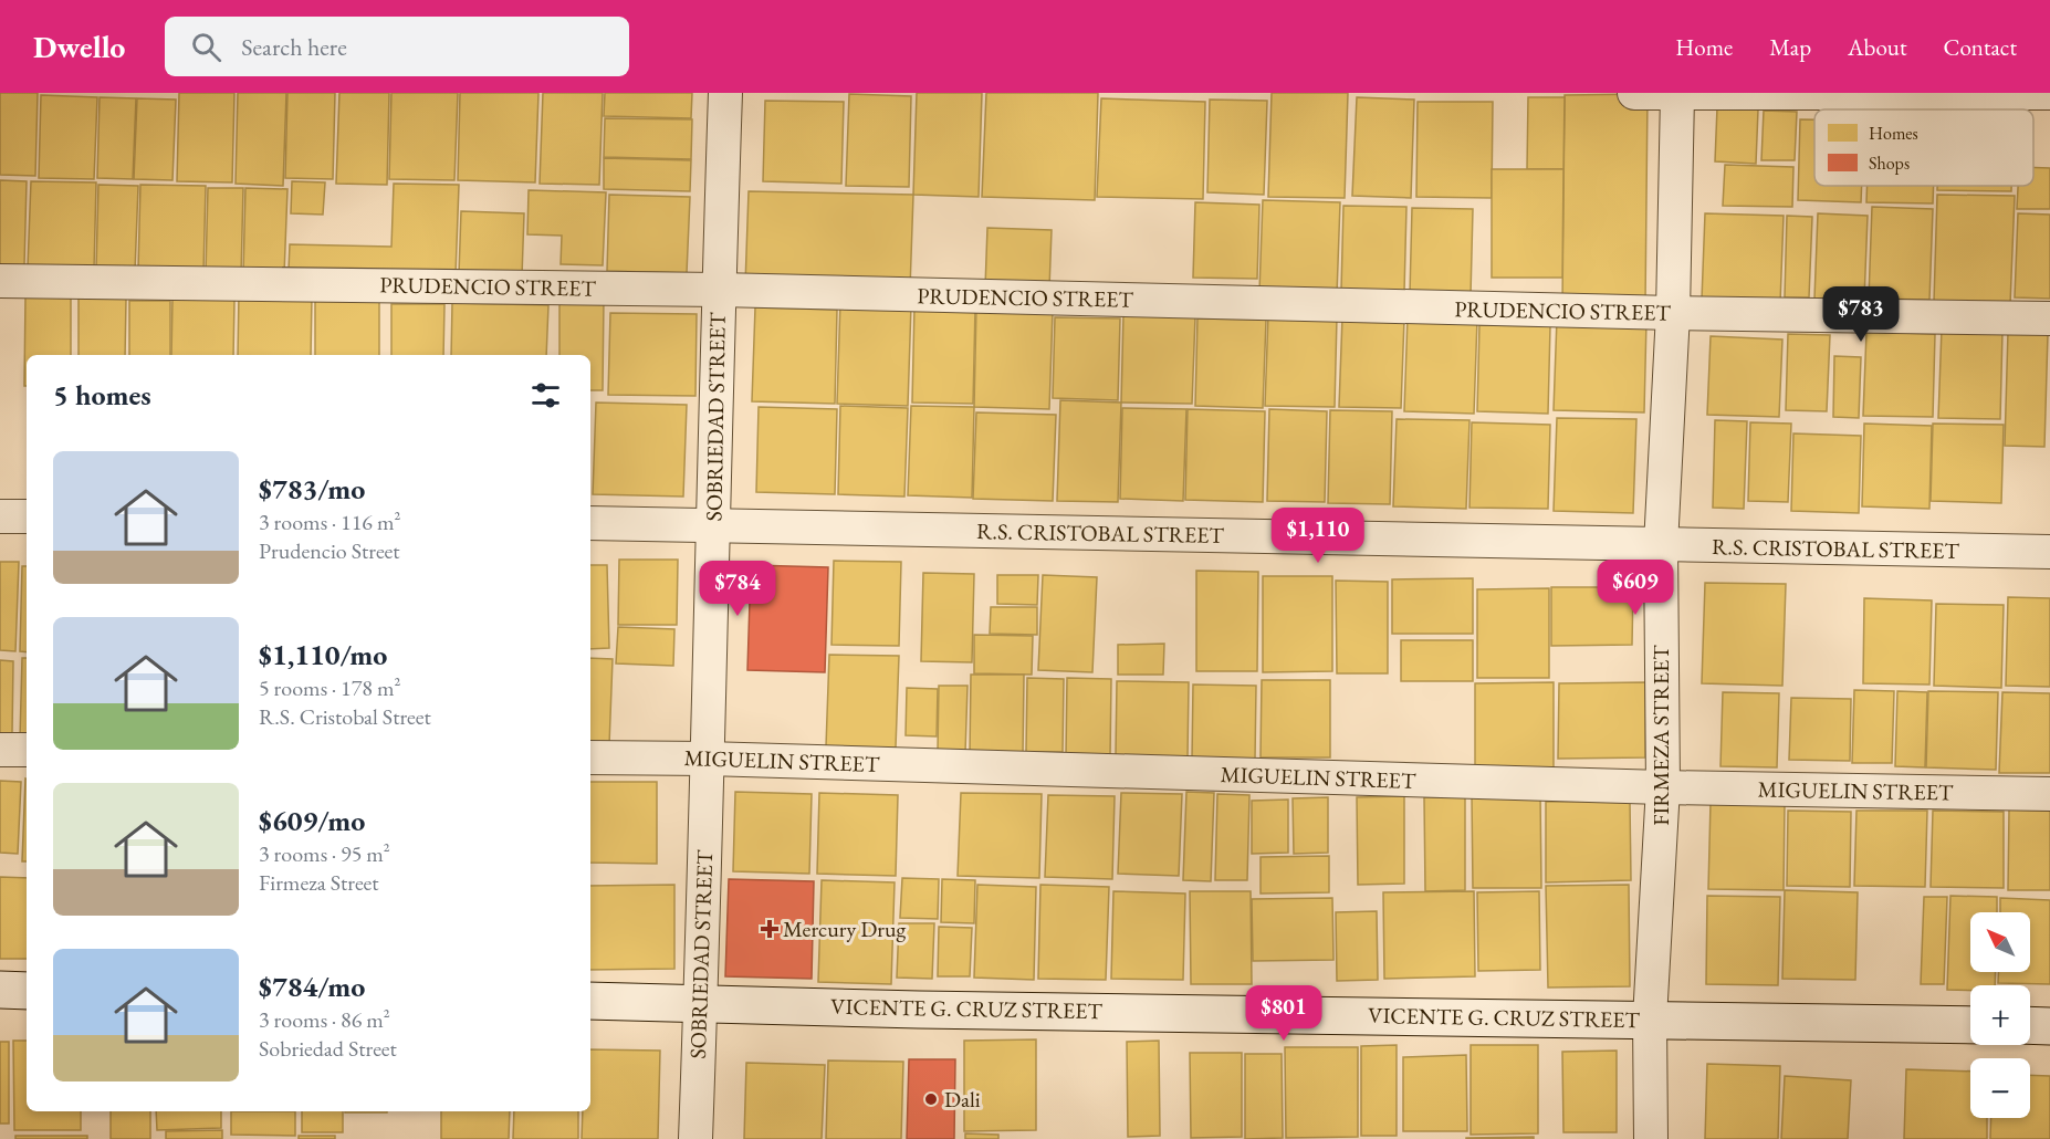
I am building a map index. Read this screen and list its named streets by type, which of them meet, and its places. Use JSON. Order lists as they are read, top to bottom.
{
  "streets": {
    "street": [
      "PRUDENCIO STREET",
      "SOBRIEDAD STREET",
      "R.S. CRISTOBAL STREET",
      "FIRMEZA STREET",
      "MIGUELIN STREET",
      "VICENTE G. CRUZ STREET"
    ]
  },
  "crossings": [
    ["PRUDENCIO STREET", "SOBRIEDAD STREET"],
    ["PRUDENCIO STREET", "FIRMEZA STREET"],
    ["SOBRIEDAD STREET", "R.S. CRISTOBAL STREET"],
    ["SOBRIEDAD STREET", "MIGUELIN STREET"],
    ["SOBRIEDAD STREET", "VICENTE G. CRUZ STREET"],
    ["R.S. CRISTOBAL STREET", "FIRMEZA STREET"],
    ["FIRMEZA STREET", "MIGUELIN STREET"],
    ["FIRMEZA STREET", "VICENTE G. CRUZ STREET"]
  ],
  "places": {
    "health": ["Mercury Drug"],
    "other": ["Dali"]
  },
  "legend": ["Homes", "Shops"],
  "north": "top left",
  "page": {
    "header": "Dwello",
    "search": "Search here",
    "nav": [
      "Home",
      "Map",
      "About",
      "Contact"
    ],
    "price": [
      "$783",
      "$1,110",
      "$609",
      "$784",
      "$801"
    ],
    "heading": "5 homes",
    "list": [
      {
        "name": "$783/mo",
        "note": "3 rooms · 116 m² · Prudencio Street"
      },
      {
        "name": "$1,110/mo",
        "note": "5 rooms · 178 m² · R.S. Cristobal Street"
      },
      {
        "name": "$609/mo",
        "note": "3 rooms · 95 m² · Firmeza Street"
      },
      {
        "name": "$784/mo",
        "note": "3 rooms · 86 m² · Sobriedad Street"
      }
    ],
    "map_buttons": ["+", "−"]
  }
}
